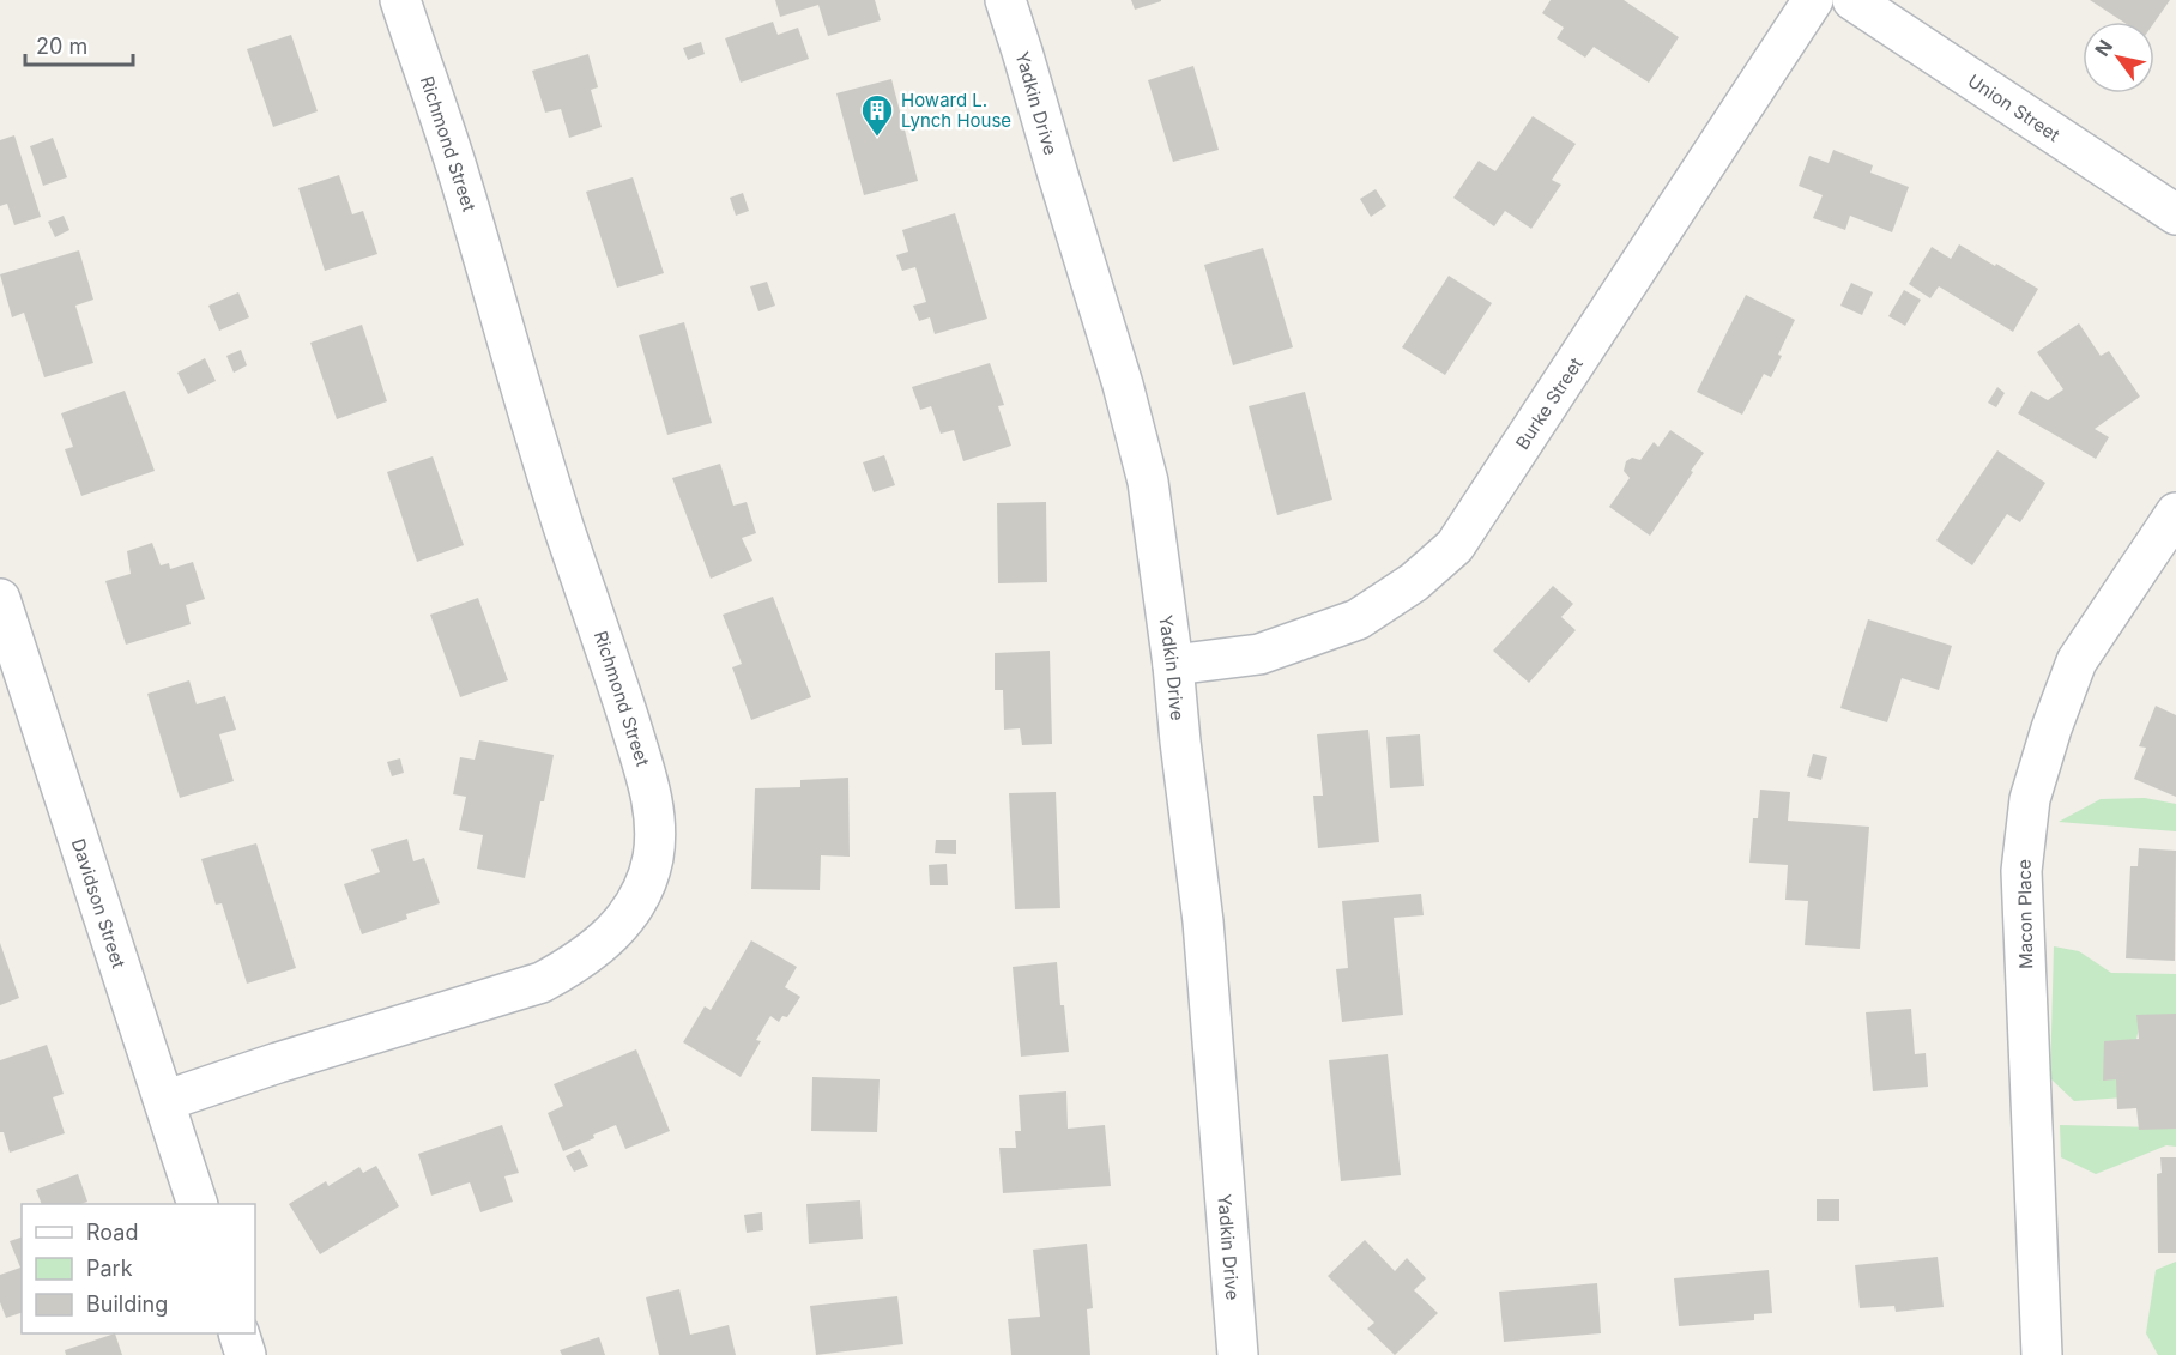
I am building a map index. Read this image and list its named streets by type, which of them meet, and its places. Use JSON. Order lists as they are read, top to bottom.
{
  "streets": {
    "street": [
      "Yadkin Drive",
      "Union Street",
      "Richmond Street",
      "Burke Street",
      "Davidson Street",
      "Macon Place"
    ]
  },
  "crossings": [
    ["Yadkin Drive", "Burke Street"],
    ["Richmond Street", "Davidson Street"]
  ],
  "places": {
    "building": ["Howard L. Lynch House"]
  },
  "legend": ["Road", "Park", "Building"],
  "scale_bar": "20 m",
  "north": "top left"
}
